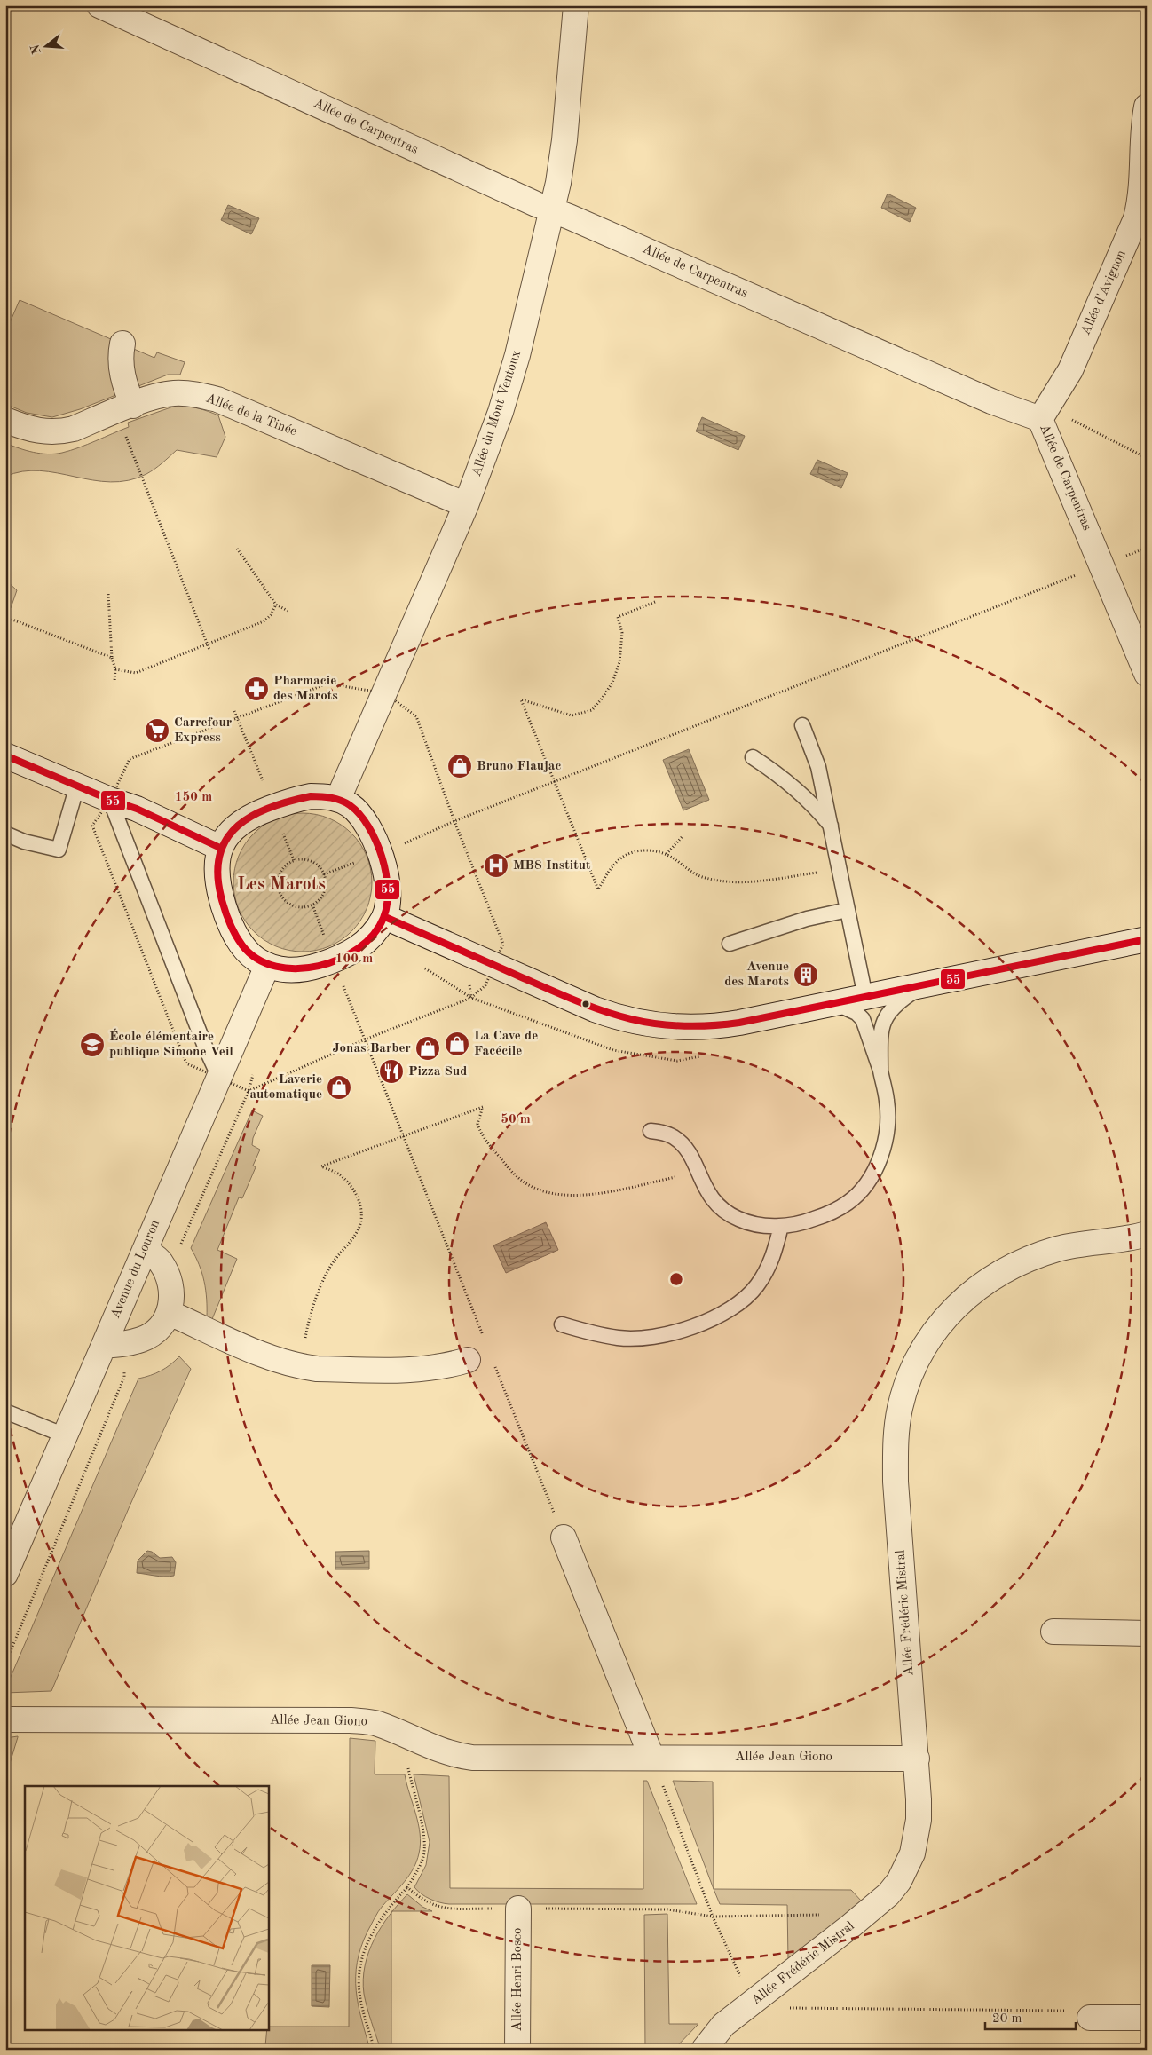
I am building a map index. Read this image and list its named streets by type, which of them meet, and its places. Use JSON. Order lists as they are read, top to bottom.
{
  "streets": {
    "street": [
      "Allée de Carpentras",
      "Allée d'Avignon",
      "Allée du Mont Ventoux",
      "Allée de la Tinée",
      "Avenue du Louron",
      "Allée Frédéric Mistral",
      "Allée Jean Giono",
      "Allée Henri Bosco"
    ]
  },
  "crossings": [
    ["Allée de Carpentras", "Allée d'Avignon"],
    ["Allée de Carpentras", "Allée du Mont Ventoux"],
    ["Allée du Mont Ventoux", "Allée de la Tinée"],
    ["Allée Frédéric Mistral", "Allée Jean Giono"]
  ],
  "districts": ["Les Marots"],
  "places": {
    "pharmacy": ["Pharmacie des Marots"],
    "supermarket": ["Carrefour Express"],
    "shop": [
      "Bruno Flaujac",
      "La Cave de Facécile",
      "Jonas Barber",
      "Laverie automatique"
    ],
    "hospital": ["MB8 Institut"],
    "building": ["Avenue des Marots"],
    "school or university": ["École élémentaire publique Simone Veil"],
    "restaurant": ["Pizza Sud"]
  },
  "lines": ["transit line 55"],
  "scale_bar": "20 m",
  "north": "left",
  "rings": ["150 m", "100 m", "50 m"]
}
